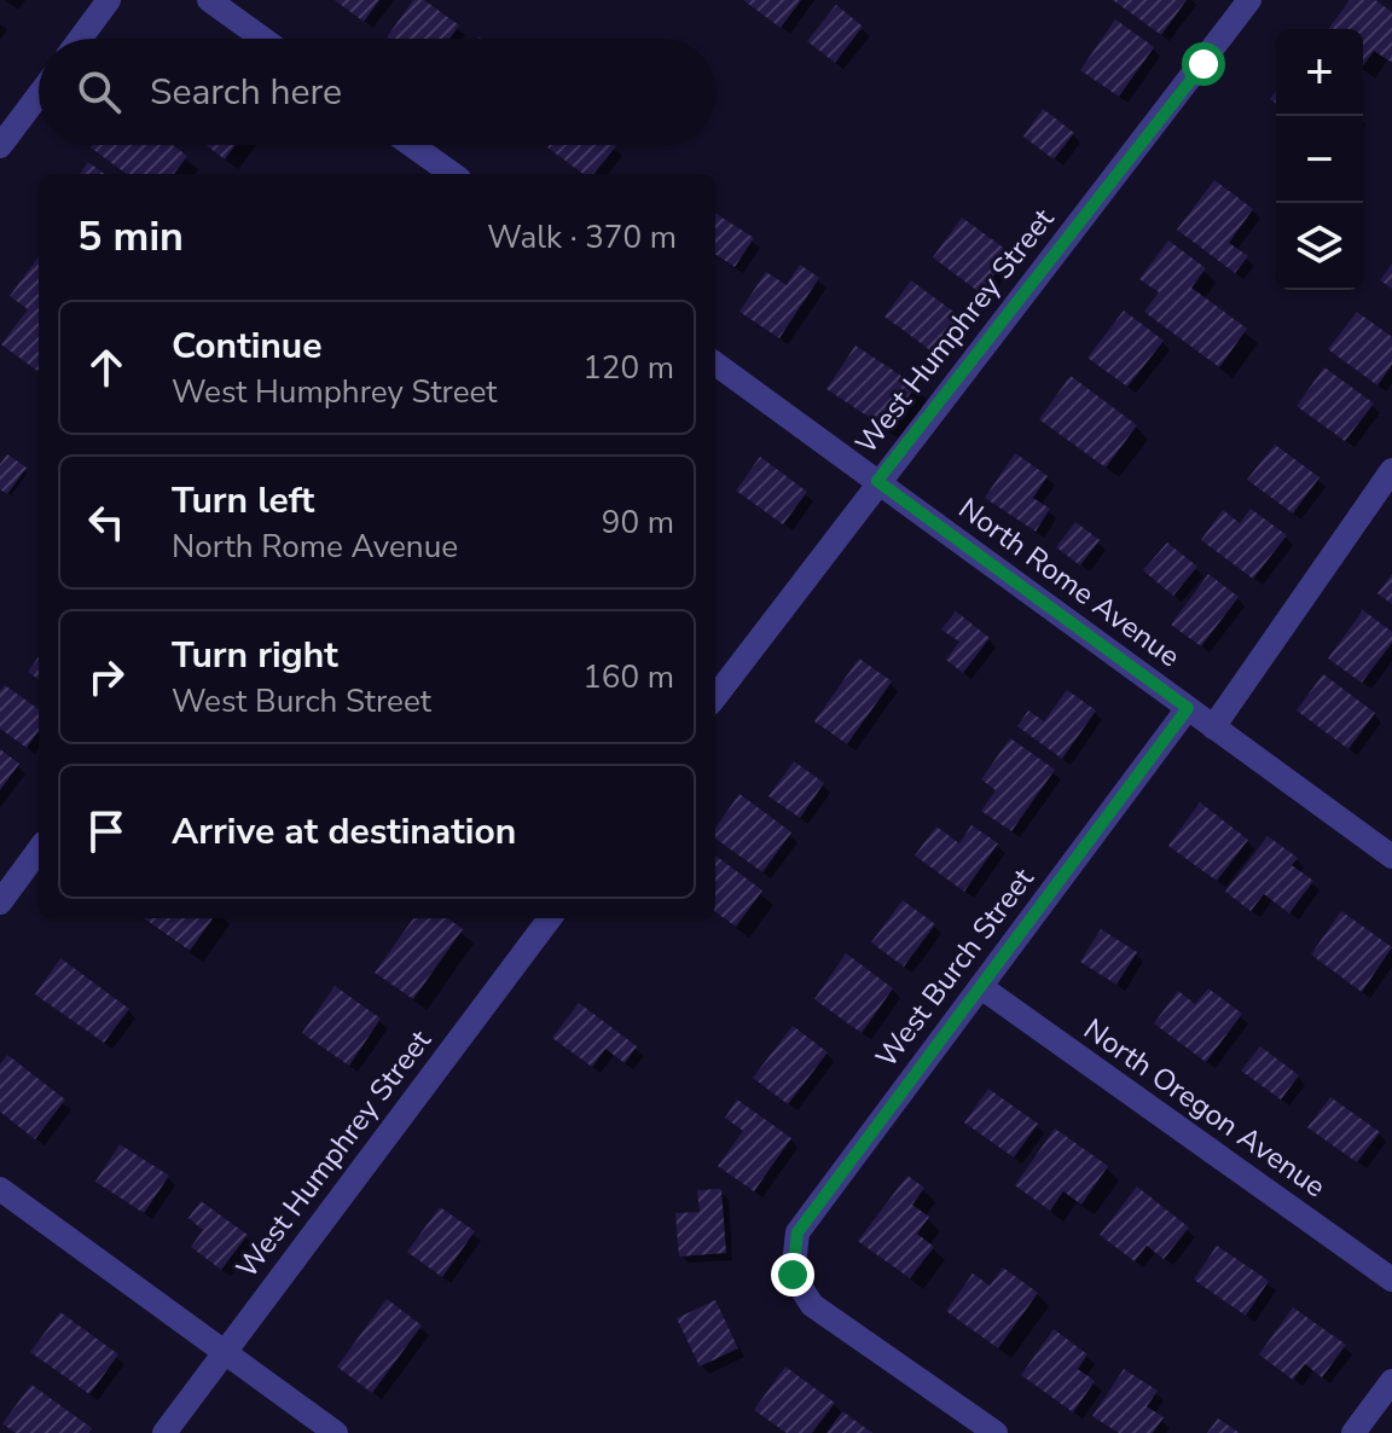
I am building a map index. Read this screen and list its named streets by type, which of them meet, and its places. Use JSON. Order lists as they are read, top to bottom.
{
  "streets": {
    "street": [
      "West Humphrey Street",
      "North Rome Avenue",
      "West Burch Street",
      "North Oregon Avenue"
    ]
  },
  "crossings": [
    ["West Humphrey Street", "North Rome Avenue"],
    ["North Rome Avenue", "West Burch Street"],
    ["West Burch Street", "North Oregon Avenue"]
  ],
  "page": {
    "map_buttons": ["+", "−"],
    "search": "Search here",
    "heading": ["5 min", "Walk · 370 m"],
    "list": [
      ["Continue", "West Humphrey Street", "120 m"],
      ["Turn left", "North Rome Avenue", "90 m"],
      ["Turn right", "West Burch Street", "160 m"],
      "Arrive at destination"
    ]
  }
}
